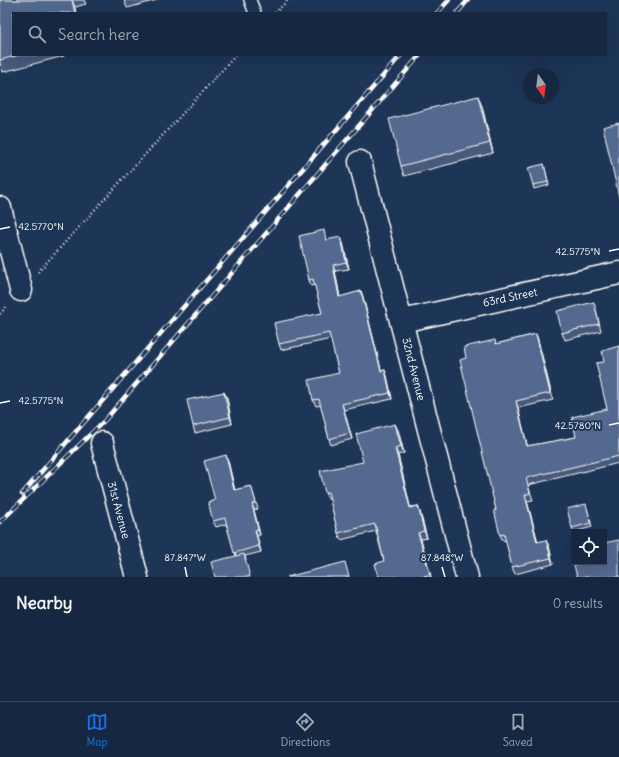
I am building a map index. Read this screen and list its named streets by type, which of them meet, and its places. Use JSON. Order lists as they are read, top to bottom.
{
  "streets": {
    "street": ["63rd Street", "32nd Avenue", "31st Avenue"]
  },
  "crossings": [
    ["63rd Street", "32nd Avenue"]
  ],
  "north": "bottom",
  "page": {
    "search": "Search here",
    "heading": ["Nearby", "0 results"],
    "nav": ["Map", "Directions", "Saved"]
  },
  "coordinates": [
    "42.5770°N",
    "42.5775°N",
    "42.5780°N",
    "87.847°W",
    "87.848°W"
  ]
}
